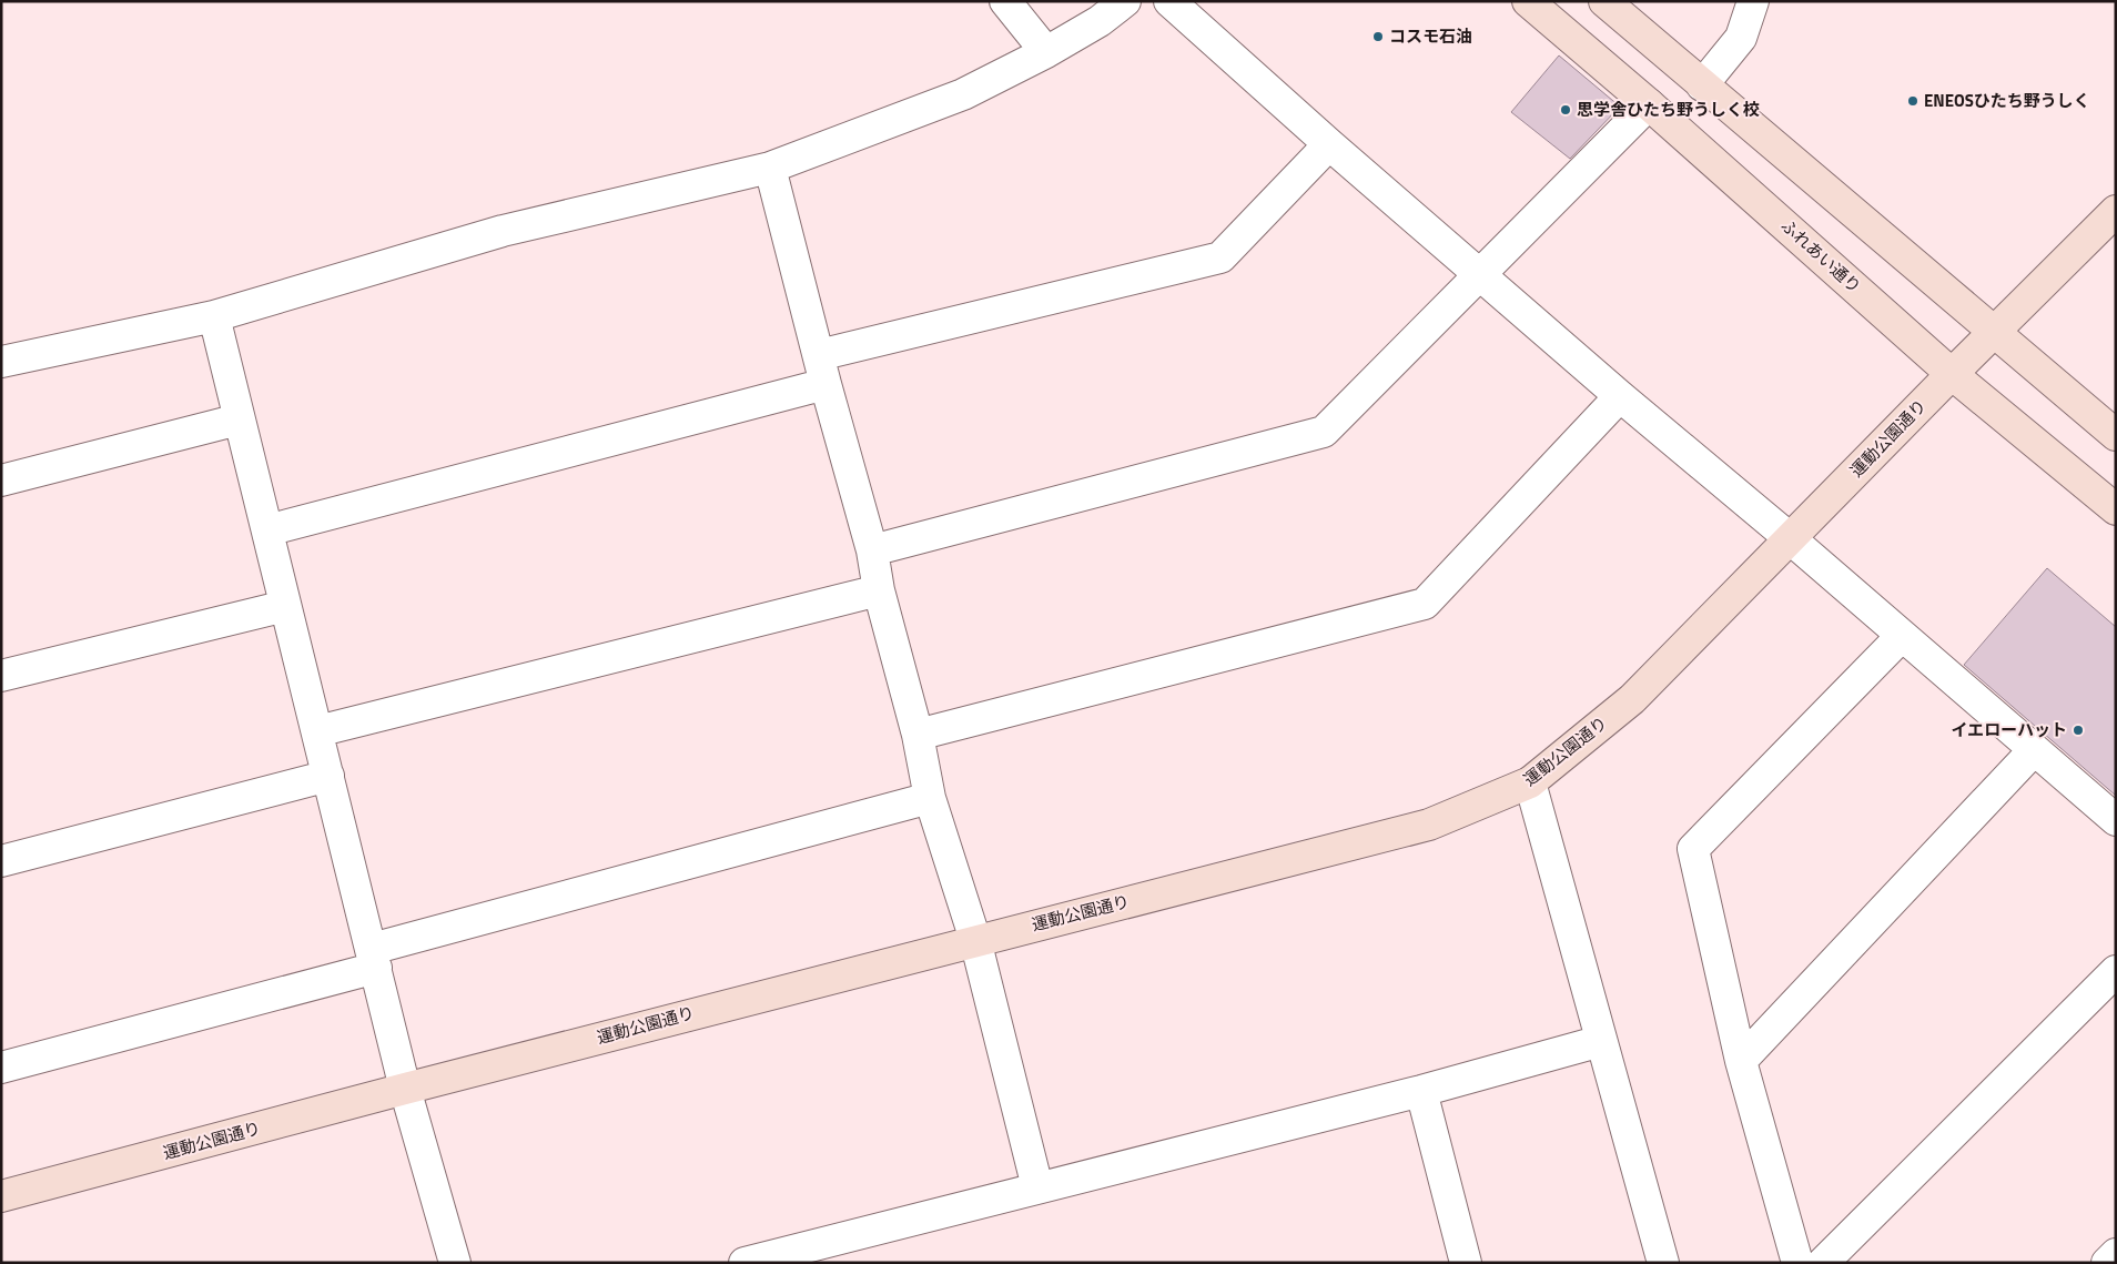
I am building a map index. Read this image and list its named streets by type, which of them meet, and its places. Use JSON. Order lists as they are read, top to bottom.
{
  "streets": {
    "street": ["ふれあい通り", "運動公園通り"]
  },
  "crossings": [
    ["ふれあい通り", "運動公園通り"]
  ],
  "places": [
    "コスモ石油",
    "ENEOSひたち野うしく",
    "思学舎ひたち野うしく校",
    "イエローハット"
  ]
}
